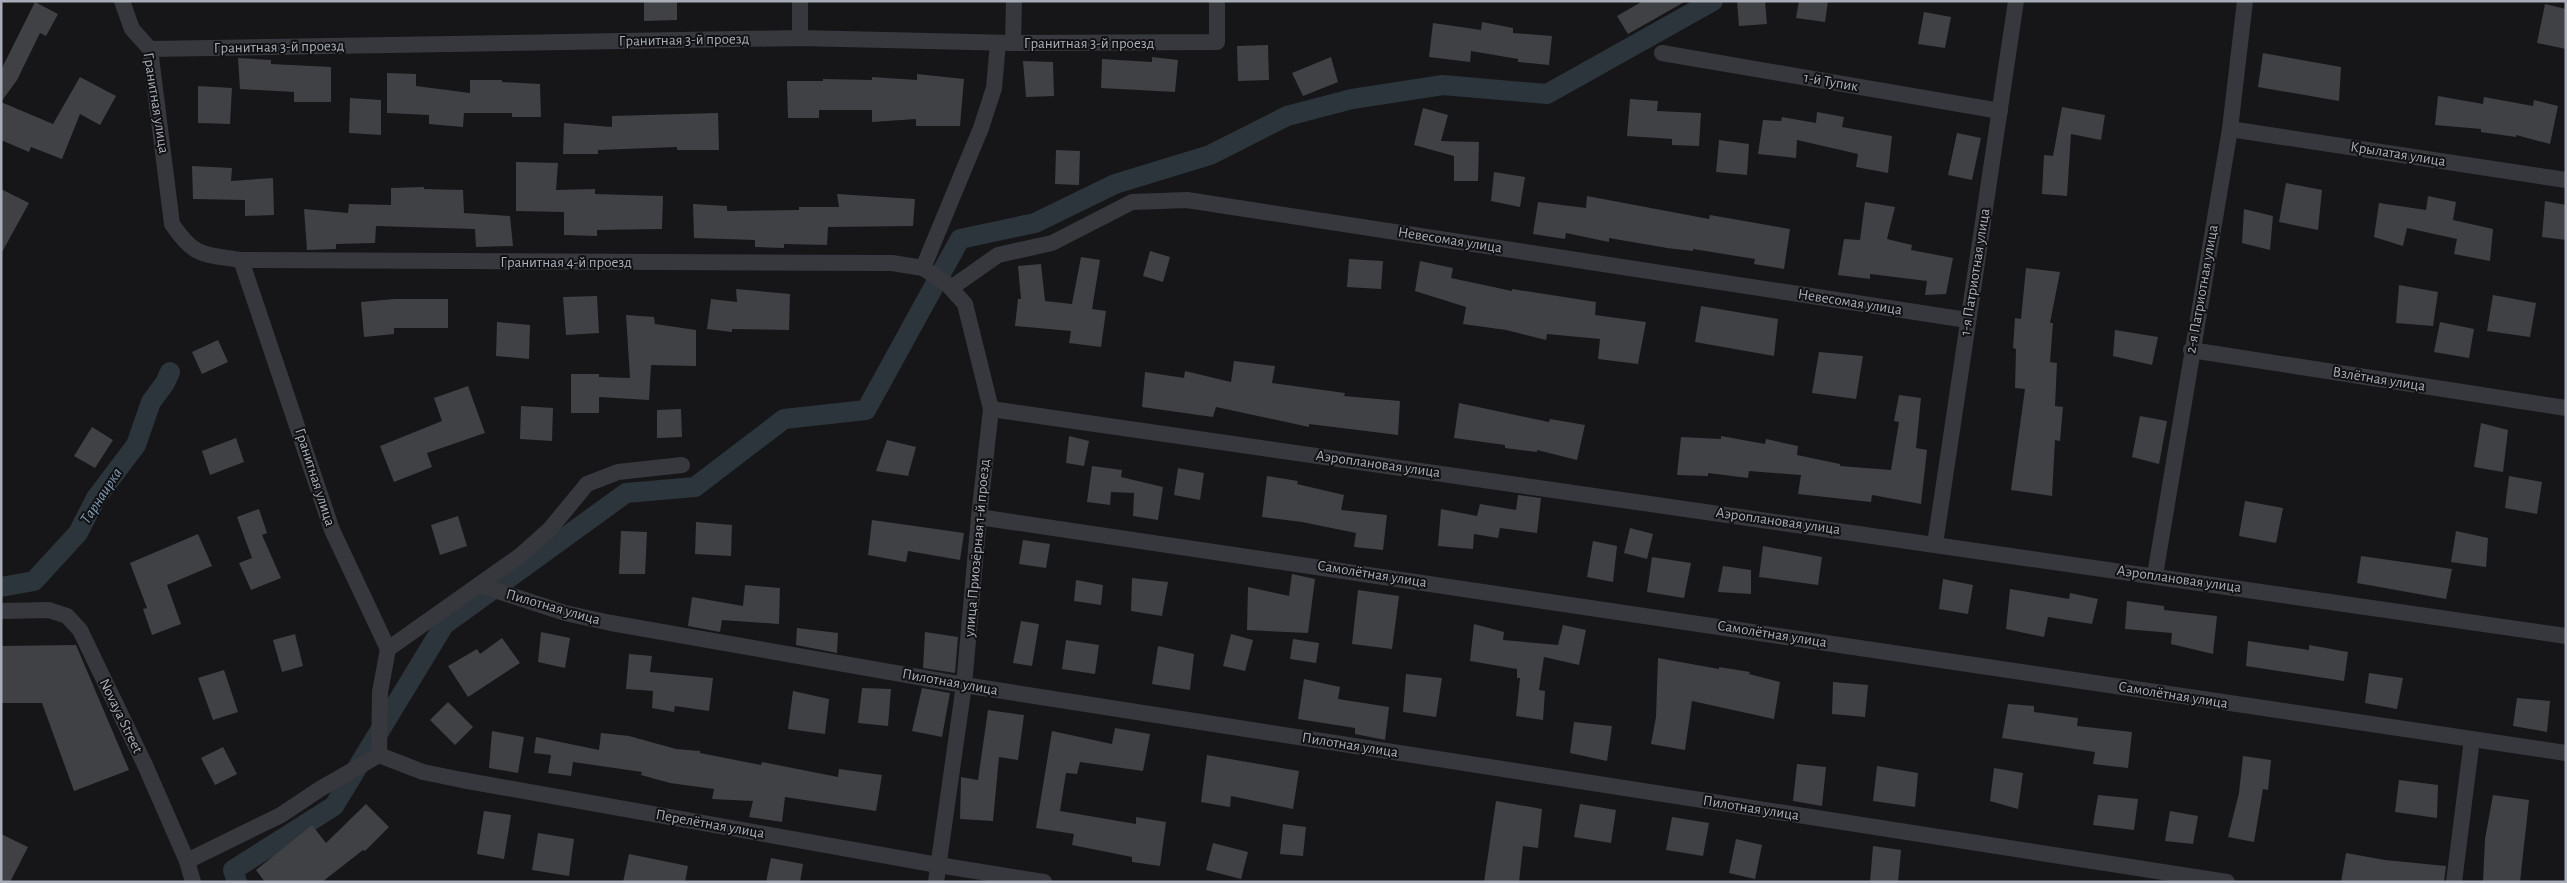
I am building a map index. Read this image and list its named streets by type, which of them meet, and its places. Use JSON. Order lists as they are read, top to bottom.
{
  "streets": {
    "street": [
      "Гранитная 3-й проезд",
      "1-й Тупик",
      "Гранитная улица",
      "Крылатая улица",
      "Невесомая улица",
      "Гранитная 4-й проезд",
      "1-я Патриотная улица",
      "2-я Патриотная улица",
      "Взлётная улица",
      "Аэроплановая улица",
      "улица Приозёрная 1-й проезд",
      "Самолётная улица",
      "Пилотная улица",
      "Novaya Street",
      "Перелётная улица"
    ]
  },
  "crossings": [
    ["Гранитная 3-й проезд", "Гранитная улица"],
    ["1-й Тупик", "1-я Патриотная улица"],
    ["Гранитная улица", "Гранитная 4-й проезд"],
    ["Крылатая улица", "2-я Патриотная улица"],
    ["Невесомая улица", "1-я Патриотная улица"],
    ["Невесомая улица", "улица Приозёрная 1-й проезд"],
    ["Гранитная 4-й проезд", "улица Приозёрная 1-й проезд"],
    ["1-я Патриотная улица", "Аэроплановая улица"],
    ["2-я Патриотная улица", "Взлётная улица"],
    ["2-я Патриотная улица", "Аэроплановая улица"],
    ["Аэроплановая улица", "улица Приозёрная 1-й проезд"],
    ["улица Приозёрная 1-й проезд", "Самолётная улица"],
    ["улица Приозёрная 1-й проезд", "Пилотная улица"],
    ["улица Приозёрная 1-й проезд", "Перелётная улица"]
  ],
  "water": ["Тарнаирка"]
}
